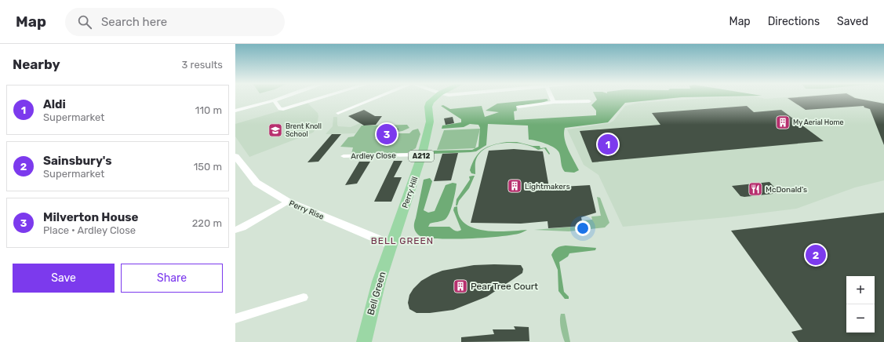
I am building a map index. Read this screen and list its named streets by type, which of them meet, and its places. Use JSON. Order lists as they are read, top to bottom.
{
  "streets": {
    "main road": [
      "A212",
      "Perry Hill",
      "Perry Rise",
      "Bell Green"
    ],
    "street": ["Ardley Close"]
  },
  "crossings": [
    ["Ardley Close", "Perry Hill"],
    ["Perry Hill", "Perry Rise"],
    ["Perry Hill", "Bell Green"],
    ["Perry Rise", "Bell Green"]
  ],
  "districts": ["BELL GREEN"],
  "places": {
    "building": ["My Aerial Home", "Lightmakers", "Pear Tree Court"],
    "school or university": ["Brent Knoll School"],
    "restaurant": ["McDonald's"]
  },
  "page": {
    "header": "Map",
    "search": "Search here",
    "nav": ["Map", "Directions", "Saved"],
    "heading": ["Nearby", "3 results"],
    "list": [
      {
        "mark": "1",
        "name": "Aldi",
        "note": "Supermarket",
        "value": "110 m"
      },
      {
        "mark": "2",
        "name": "Sainsbury's",
        "note": "Supermarket",
        "value": "150 m"
      },
      {
        "mark": "3",
        "name": "Milverton House",
        "note": "Place · Ardley Close",
        "value": "220 m"
      }
    ],
    "pins": ["3", "1", "2"],
    "buttons": ["Save", "Share"],
    "map_buttons": ["+", "−"]
  }
}
